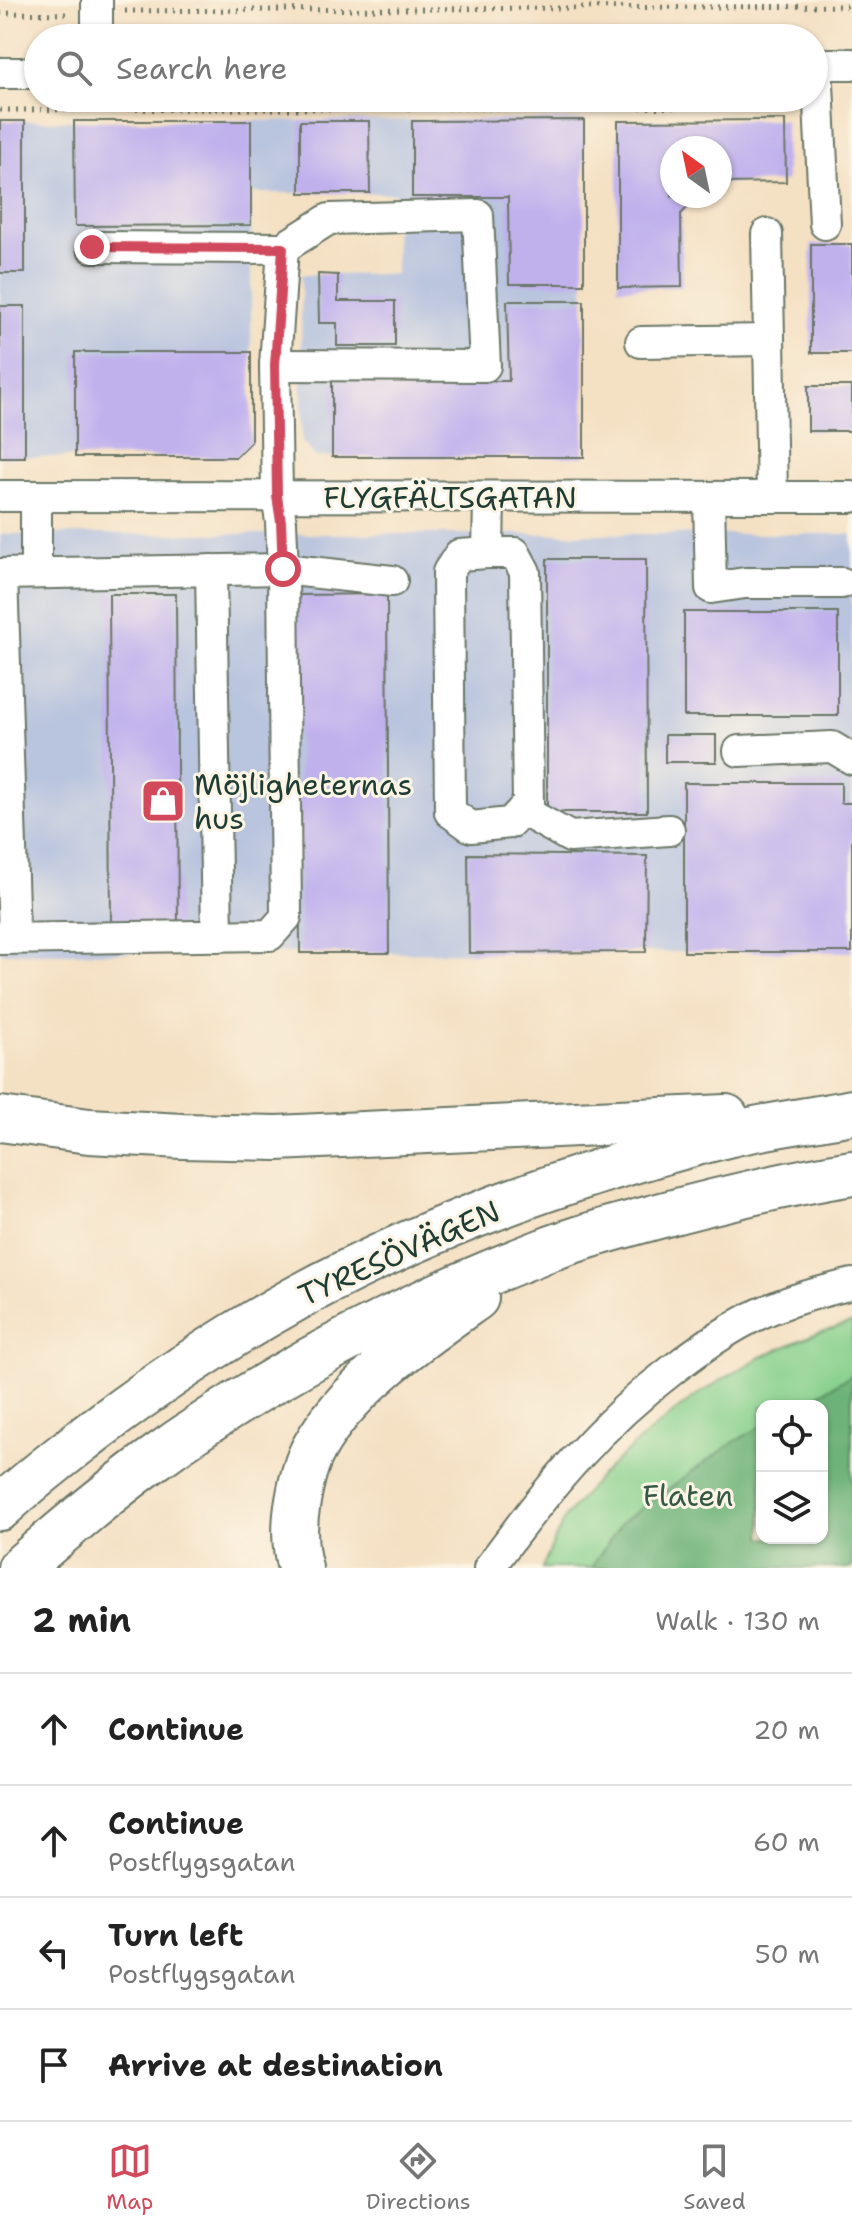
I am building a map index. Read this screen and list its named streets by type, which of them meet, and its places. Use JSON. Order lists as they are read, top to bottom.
{
  "streets": {
    "highway": ["TYRESÖVÄGEN"],
    "street": ["FLYGFÄLTSGATAN"]
  },
  "parks": ["Flaten"],
  "places": {
    "shop": ["Möjligheternas hus"]
  },
  "north": "top left",
  "page": {
    "search": "Search here",
    "heading": ["2 min", "Walk · 130 m"],
    "list": [
      ["Continue", "20 m"],
      ["Continue", "Postflygsgatan", "60 m"],
      ["Turn left", "Postflygsgatan", "50 m"],
      "Arrive at destination"
    ],
    "nav": ["Map", "Directions", "Saved"]
  }
}
